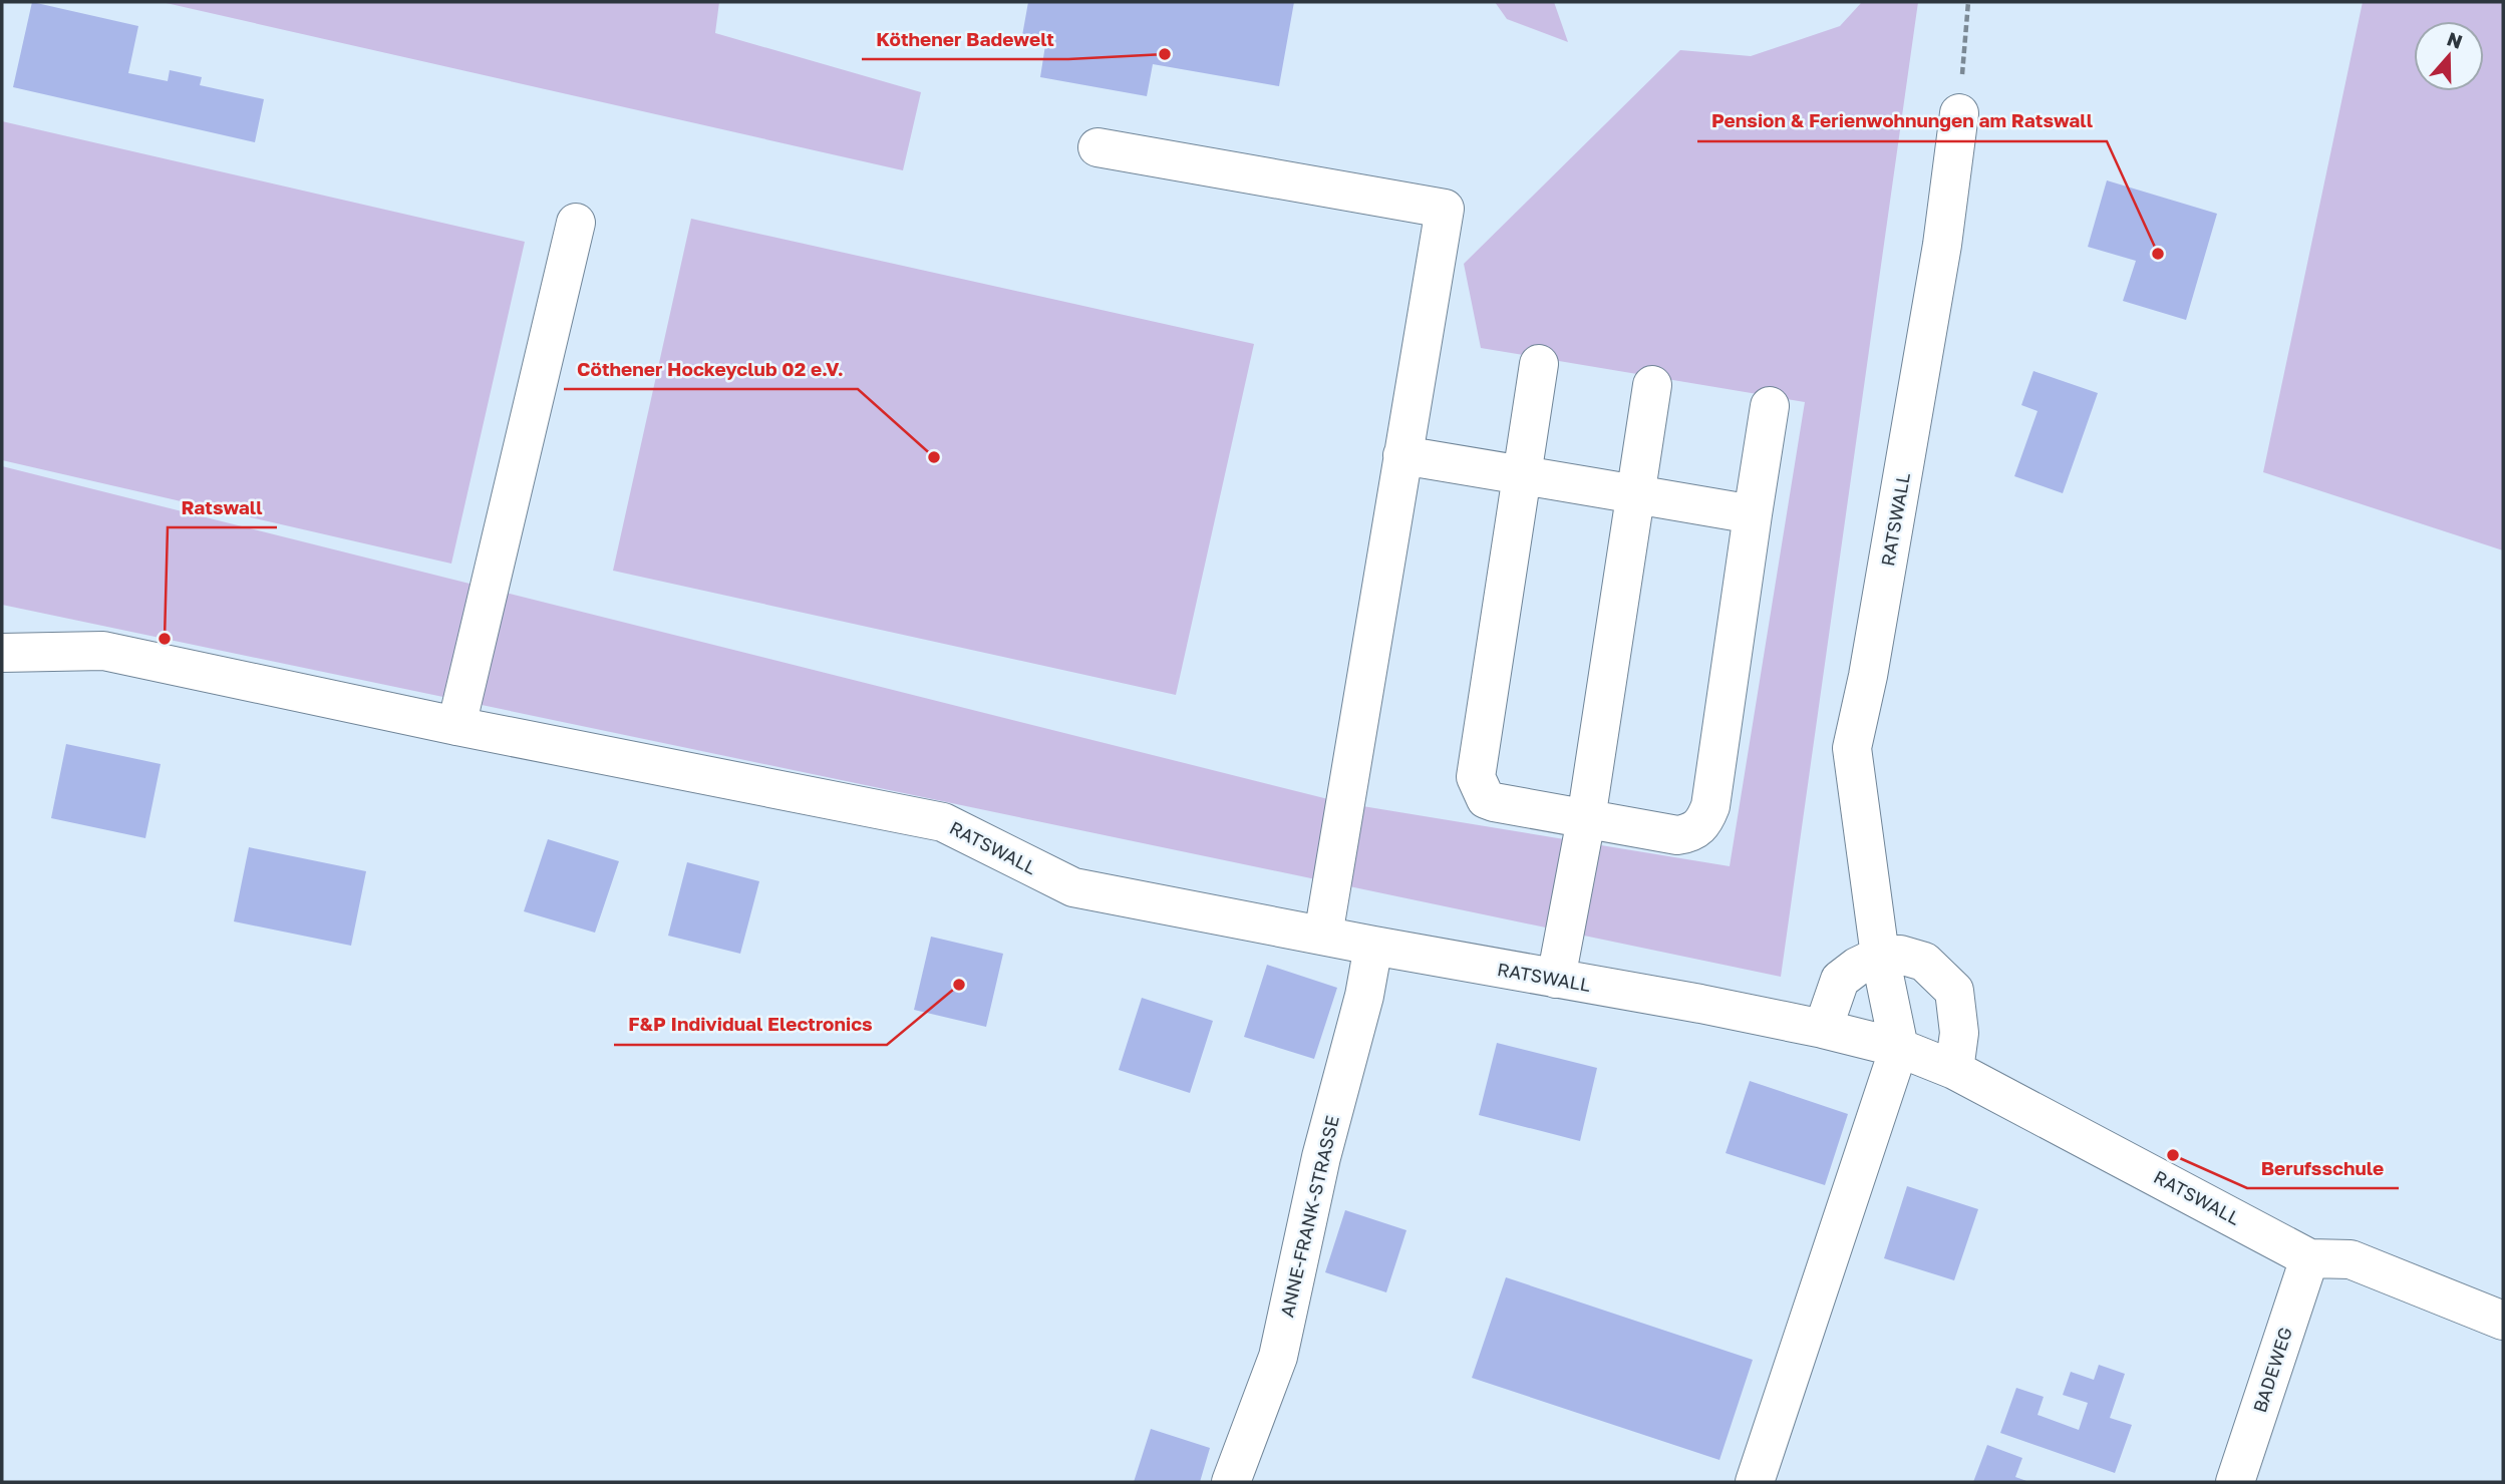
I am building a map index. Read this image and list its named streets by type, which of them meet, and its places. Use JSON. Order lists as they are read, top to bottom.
{
  "streets": {
    "street": ["RATSWALL", "ANNE-FRANK-STRASSE", "BADEWEG"]
  },
  "crossings": [
    ["RATSWALL", "ANNE-FRANK-STRASSE"],
    ["RATSWALL", "BADEWEG"]
  ],
  "places": [
    "Köthener Badewelt",
    "Pension & Ferienwohnungen am Ratswall",
    "Cöthener Hockeyclub 02 e.V.",
    "Ratswall",
    "F&P Individual Electronics",
    "Berufsschule"
  ],
  "north": "top"
}
